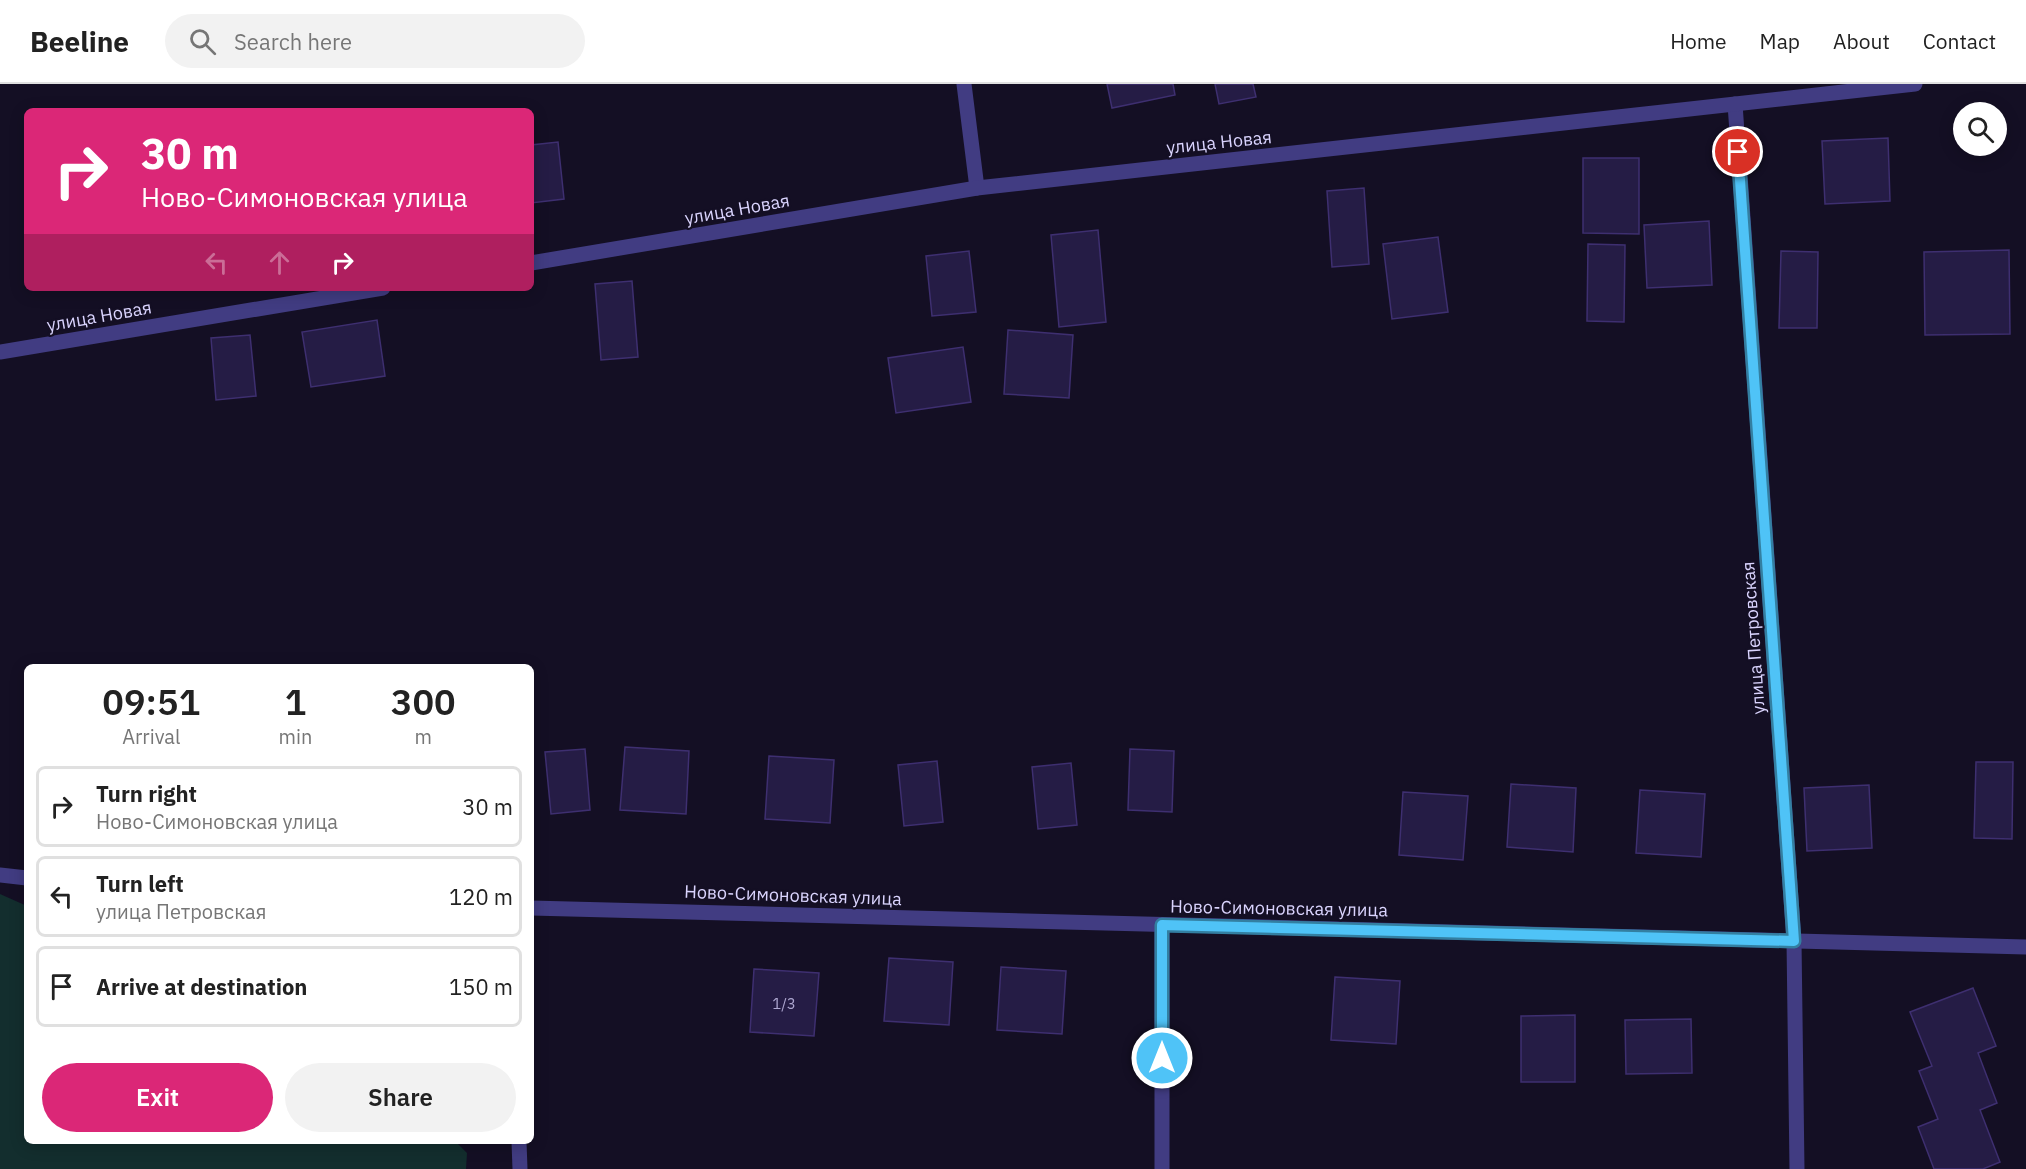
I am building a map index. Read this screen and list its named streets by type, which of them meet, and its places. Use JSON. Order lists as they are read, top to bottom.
{
  "streets": {
    "street": ["улица Новая", "улица Петровская", "Ново-Симоновская улица"]
  },
  "crossings": [
    ["улица Новая", "улица Петровская"],
    ["улица Петровская", "Ново-Симоновская улица"]
  ],
  "house_numbers": ["1/3"],
  "page": {
    "header": "Beeline",
    "search": "Search here",
    "nav": [
      "Home",
      "Map",
      "About",
      "Contact"
    ],
    "turn": ["30 m", "Ново-Симоновская улица"],
    "eta": [
      "09:51",
      "Arrival",
      "1",
      "min",
      "300",
      "m"
    ],
    "list": [
      {
        "name": "Turn right",
        "note": "Ново-Симоновская улица",
        "value": "30 m"
      },
      {
        "name": "Turn left",
        "note": "улица Петровская",
        "value": "120 m"
      },
      {
        "name": "Arrive at destination",
        "value": "150 m"
      }
    ],
    "buttons": ["Exit", "Share"]
  }
}
